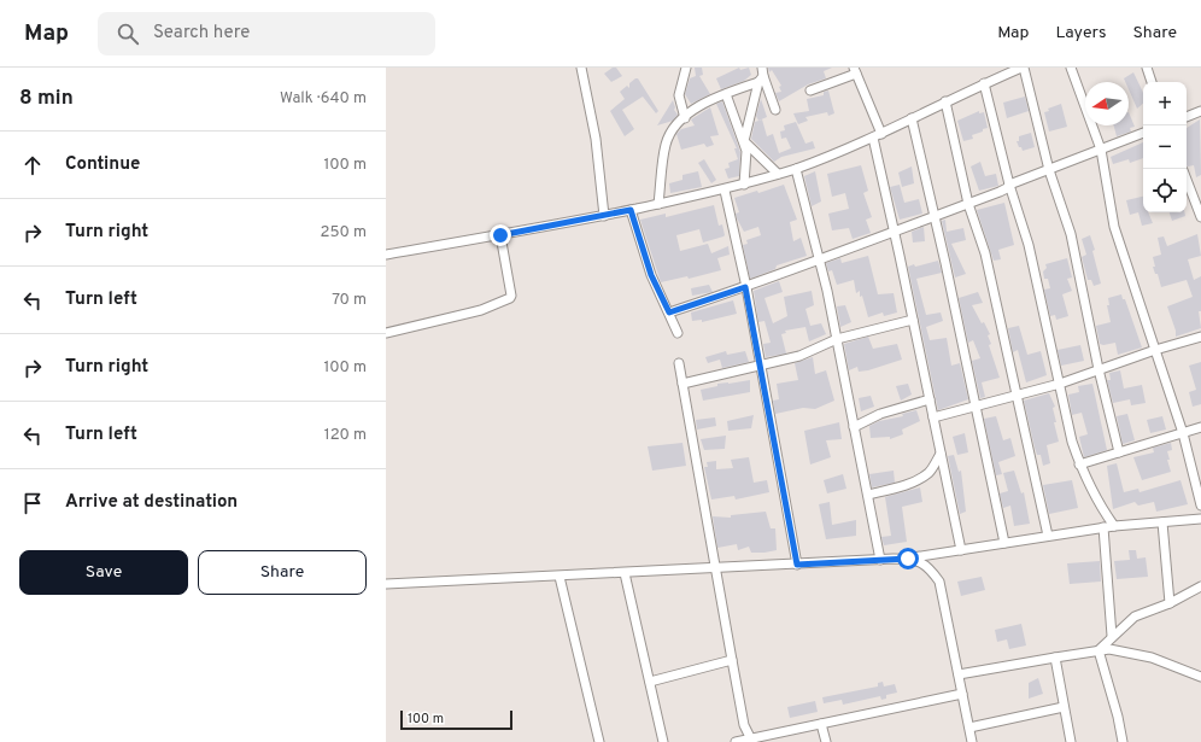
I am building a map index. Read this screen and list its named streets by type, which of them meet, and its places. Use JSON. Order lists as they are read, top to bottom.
{
  "scale_bar": "100 m",
  "north": "left",
  "page": {
    "header": "Map",
    "search": "Search here",
    "nav": ["Map", "Layers", "Share"],
    "heading": ["8 min", "Walk · 640 m"],
    "map_buttons": ["+", "−"],
    "list": [
      ["Continue", "100 m"],
      ["Turn right", "250 m"],
      ["Turn left", "70 m"],
      ["Turn right", "100 m"],
      ["Turn left", "120 m"],
      "Arrive at destination"
    ],
    "buttons": ["Save", "Share"],
    "scale": "100 m"
  }
}
